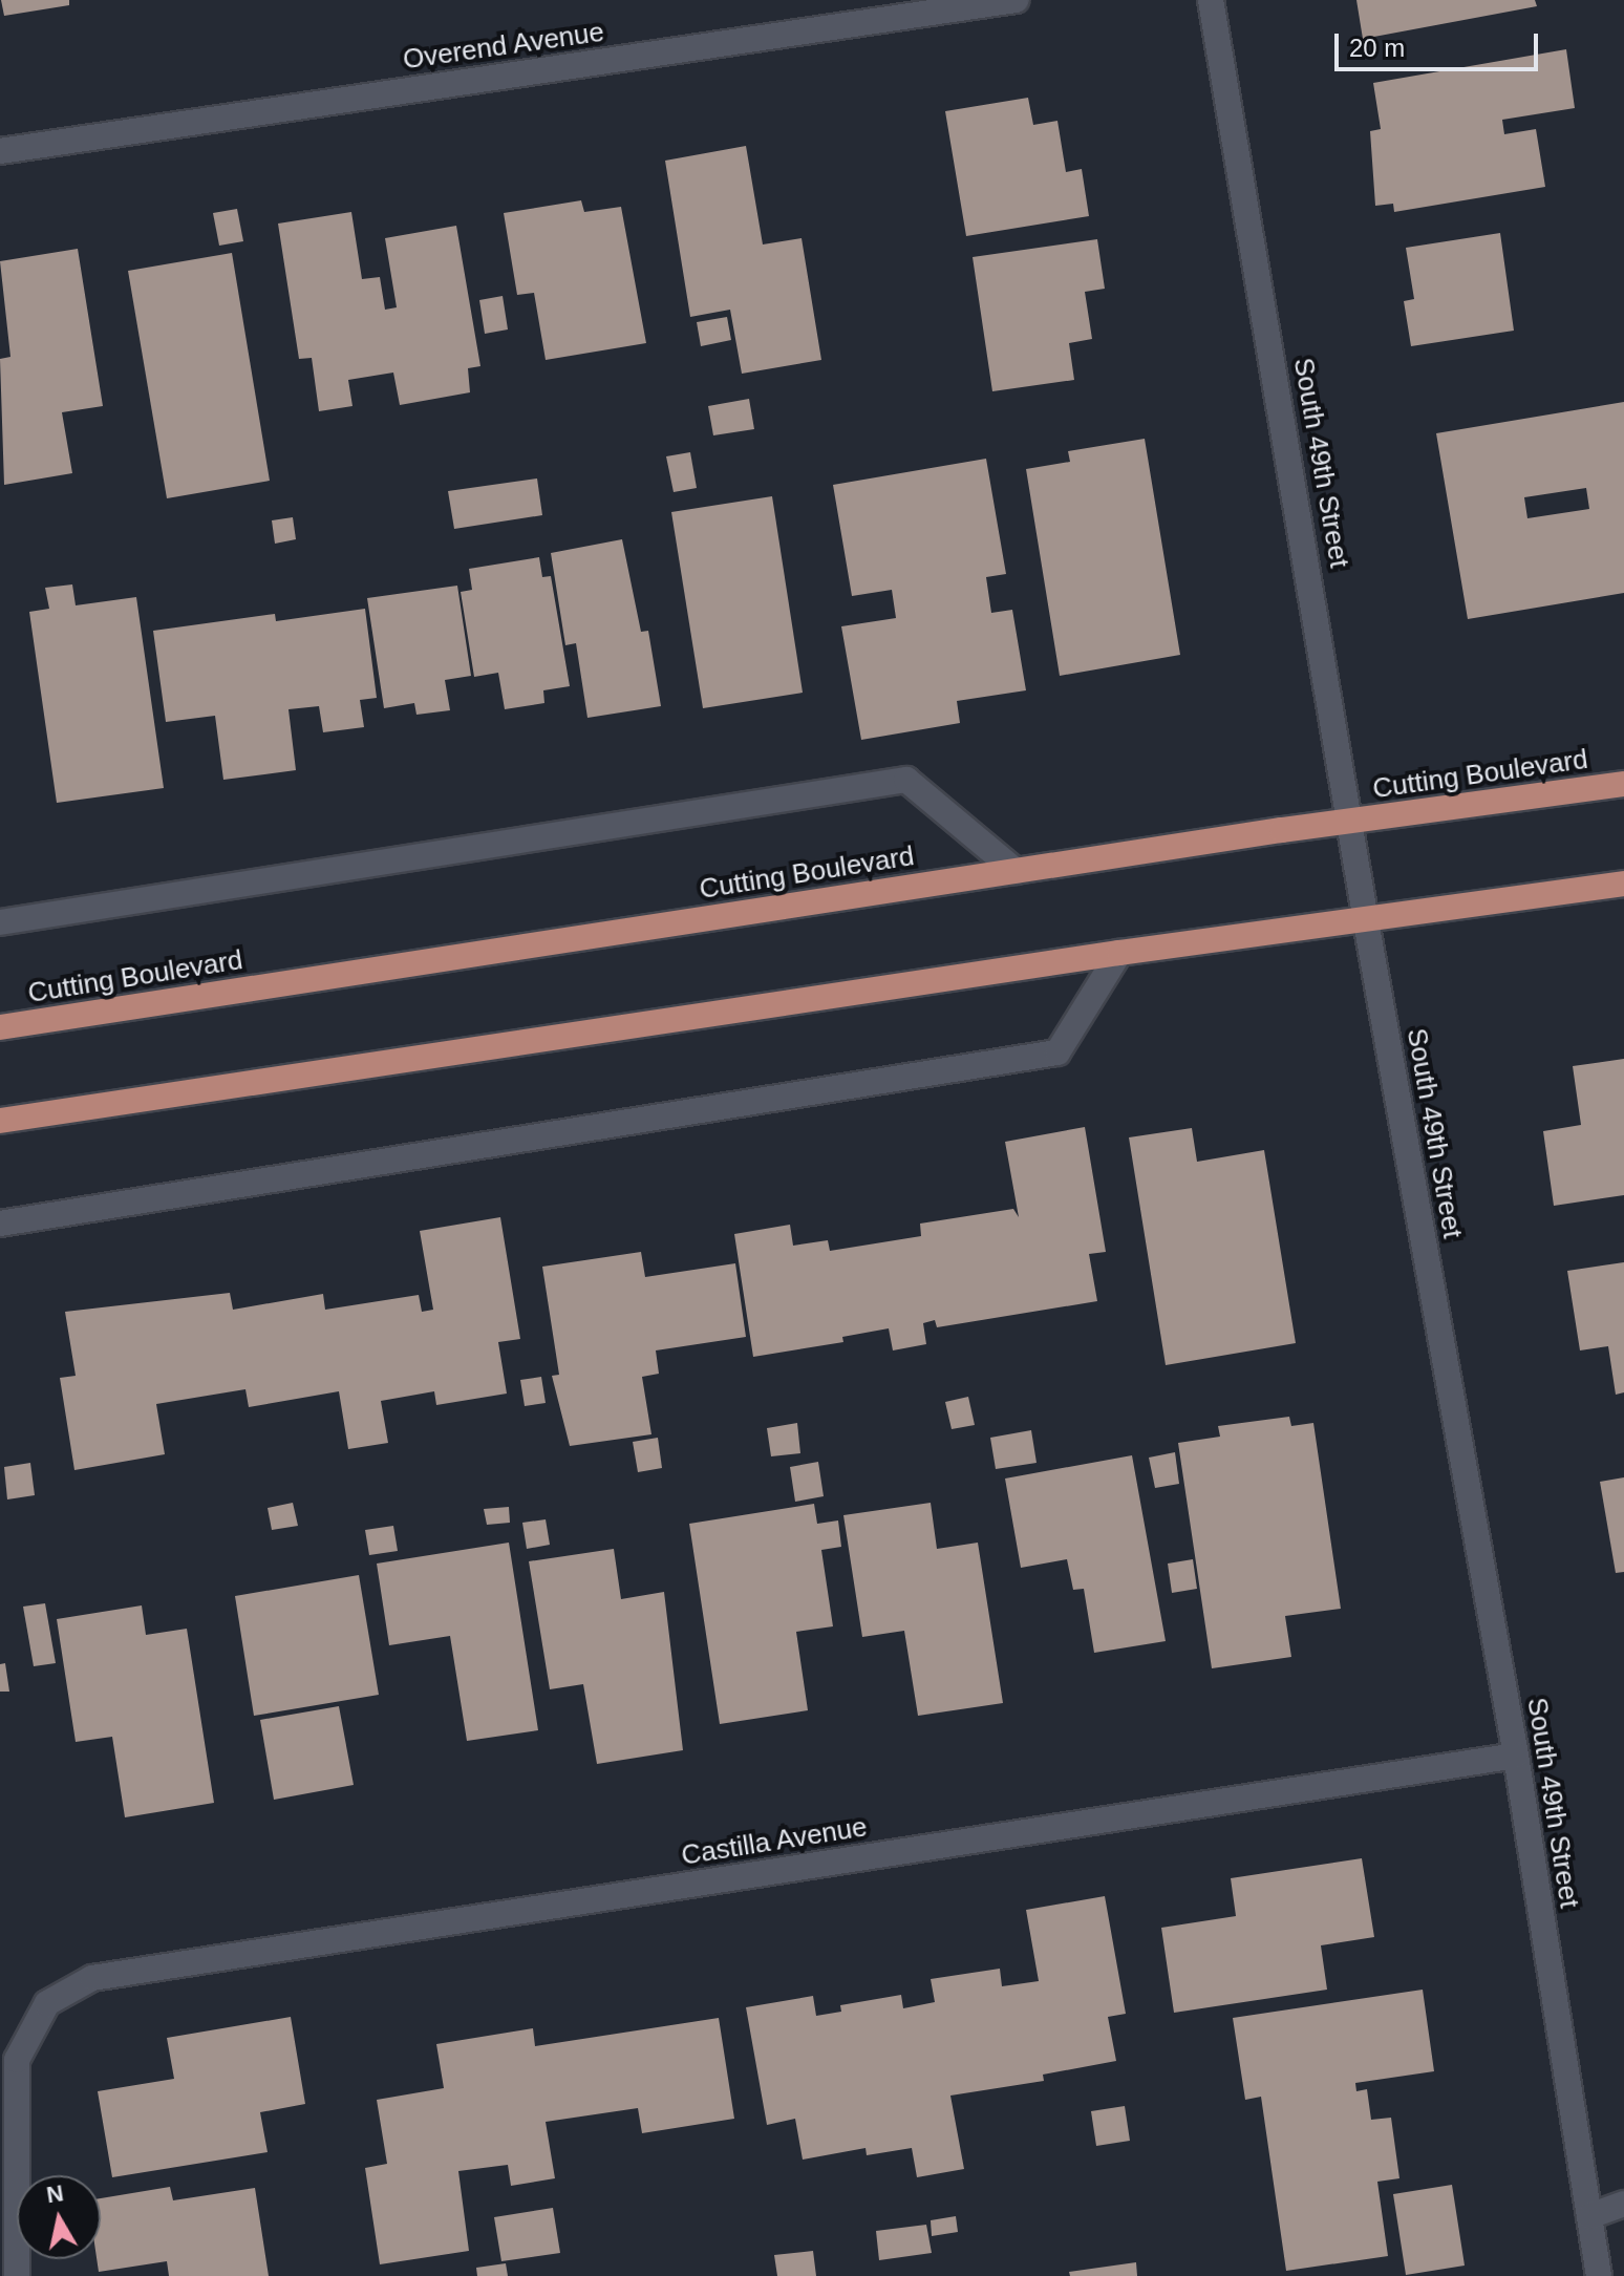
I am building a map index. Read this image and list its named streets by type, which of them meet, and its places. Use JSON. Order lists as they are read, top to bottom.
{
  "streets": {
    "main road": ["Cutting Boulevard"],
    "street": ["Overend Avenue", "South 49th Street", "Castilla Avenue"]
  },
  "crossings": [
    ["South 49th Street", "Cutting Boulevard"],
    ["South 49th Street", "Castilla Avenue"]
  ],
  "scale_bar": "20 m",
  "north": "top"
}
